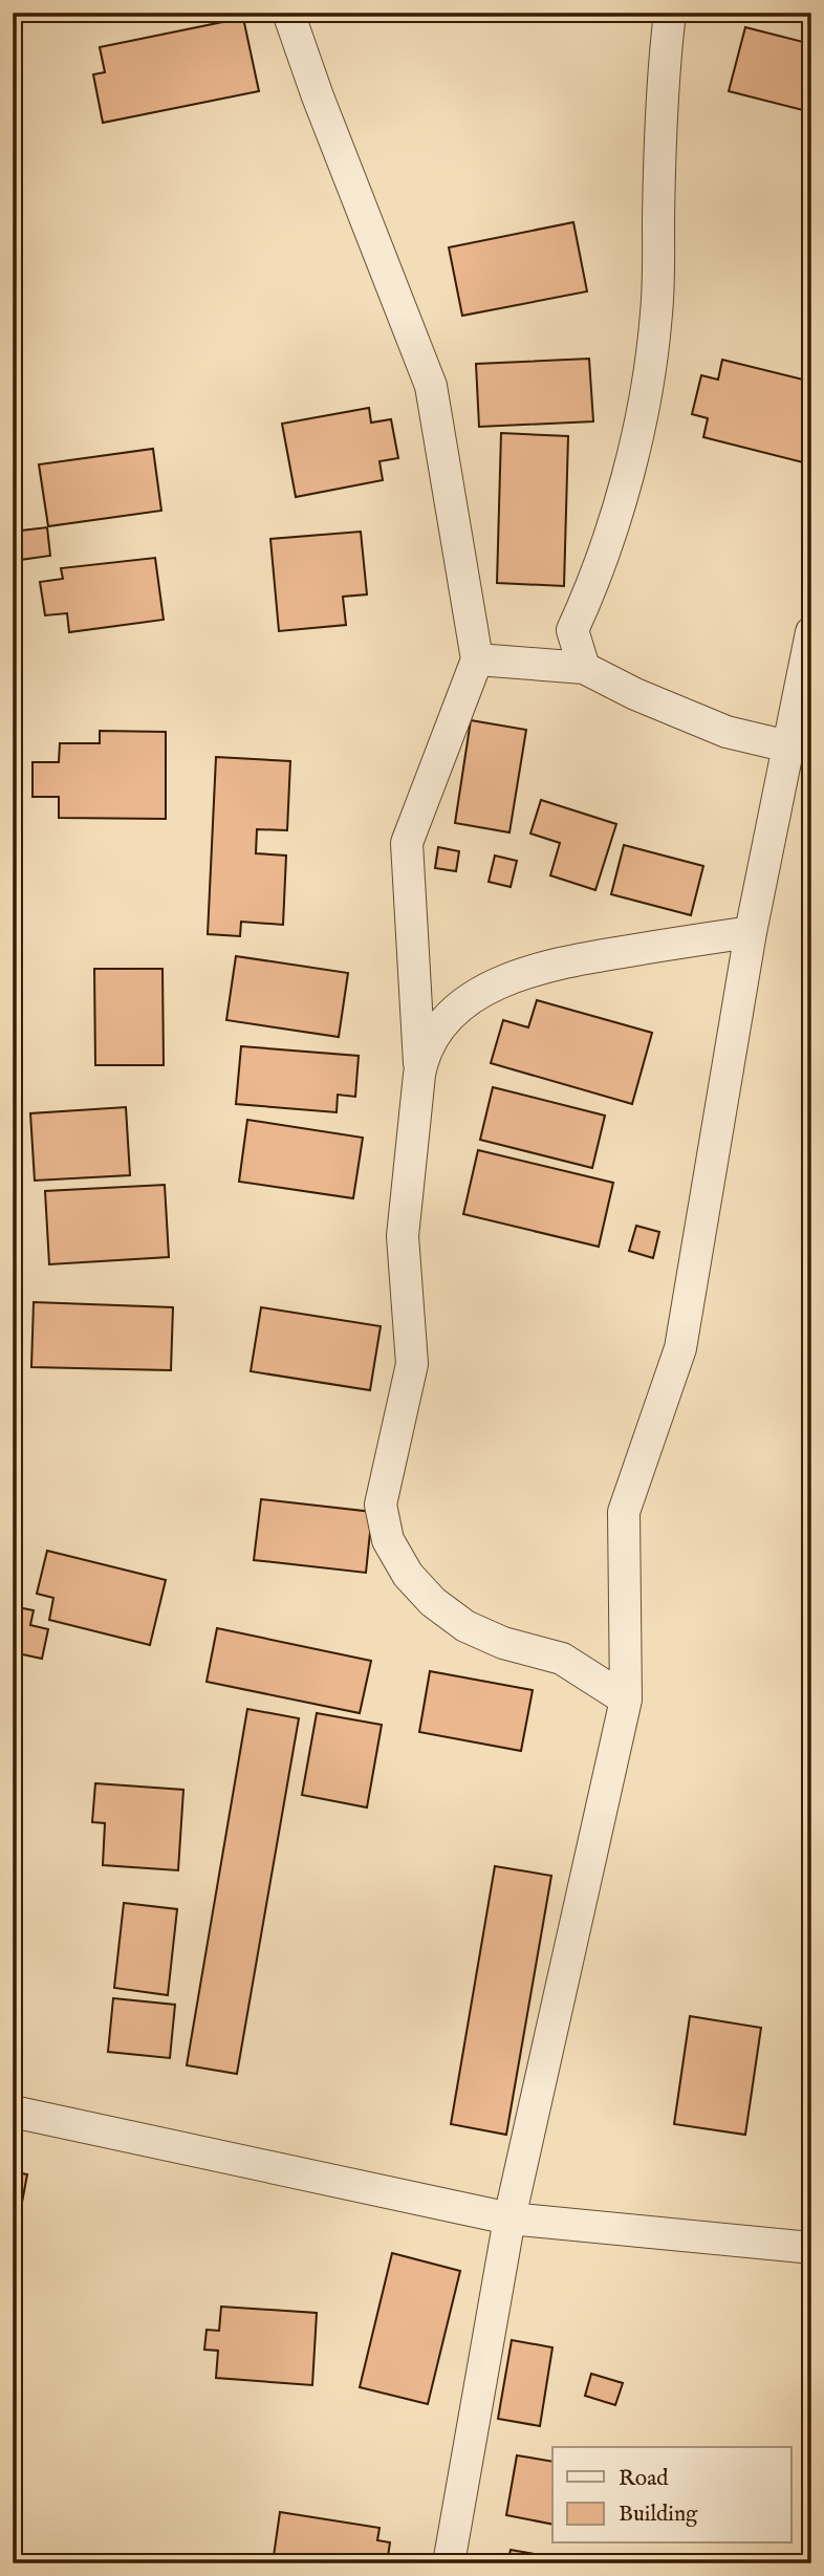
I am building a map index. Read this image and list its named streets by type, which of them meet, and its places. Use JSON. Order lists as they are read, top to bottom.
{
  "legend": ["Road", "Building"]
}
